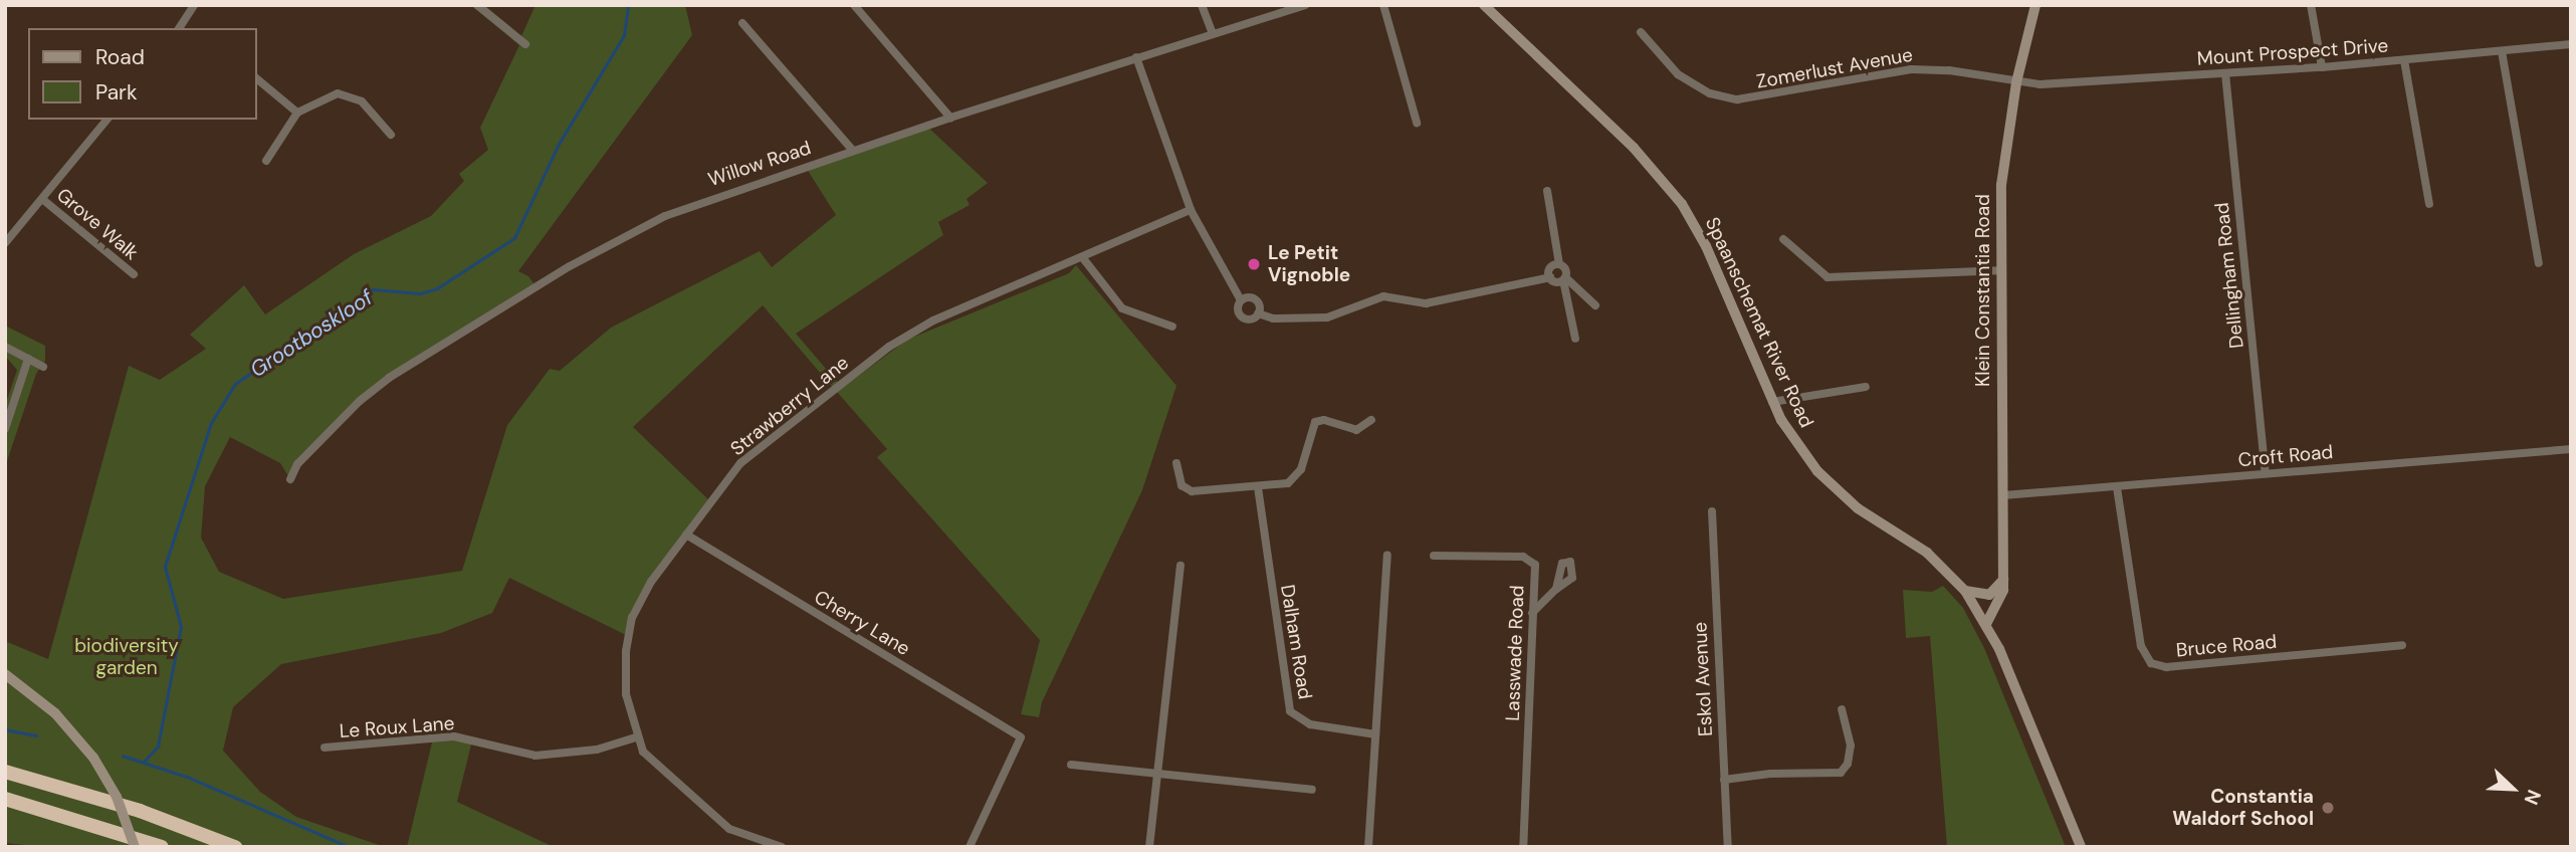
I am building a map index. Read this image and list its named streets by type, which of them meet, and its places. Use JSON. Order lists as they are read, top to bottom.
{
  "streets": {
    "main road": ["Klein Constantia Road", "Spaanschemat River Road"],
    "street": [
      "Mount Prospect Drive",
      "Zomerlust Avenue",
      "Willow Road",
      "Grove Walk",
      "Dellingham Road",
      "Strawberry Lane",
      "Croft Road",
      "Cherry Lane",
      "Dalham Road",
      "Bruce Road",
      "Lasswade Road",
      "Eskol Avenue",
      "Le Roux Lane"
    ]
  },
  "crossings": [
    ["Mount Prospect Drive", "Zomerlust Avenue"],
    ["Mount Prospect Drive", "Dellingham Road"],
    ["Mount Prospect Drive", "Klein Constantia Road"],
    ["Zomerlust Avenue", "Klein Constantia Road"],
    ["Dellingham Road", "Croft Road"],
    ["Klein Constantia Road", "Spaanschemat River Road"],
    ["Klein Constantia Road", "Croft Road"],
    ["Strawberry Lane", "Cherry Lane"],
    ["Strawberry Lane", "Le Roux Lane"],
    ["Croft Road", "Bruce Road"]
  ],
  "water": ["Grootboskloof"],
  "parks": ["biodiversity garden"],
  "places": ["Le Petit Vignoble", "Constantia Waldorf School"],
  "legend": ["Road", "Park"],
  "north": "bottom right"
}
